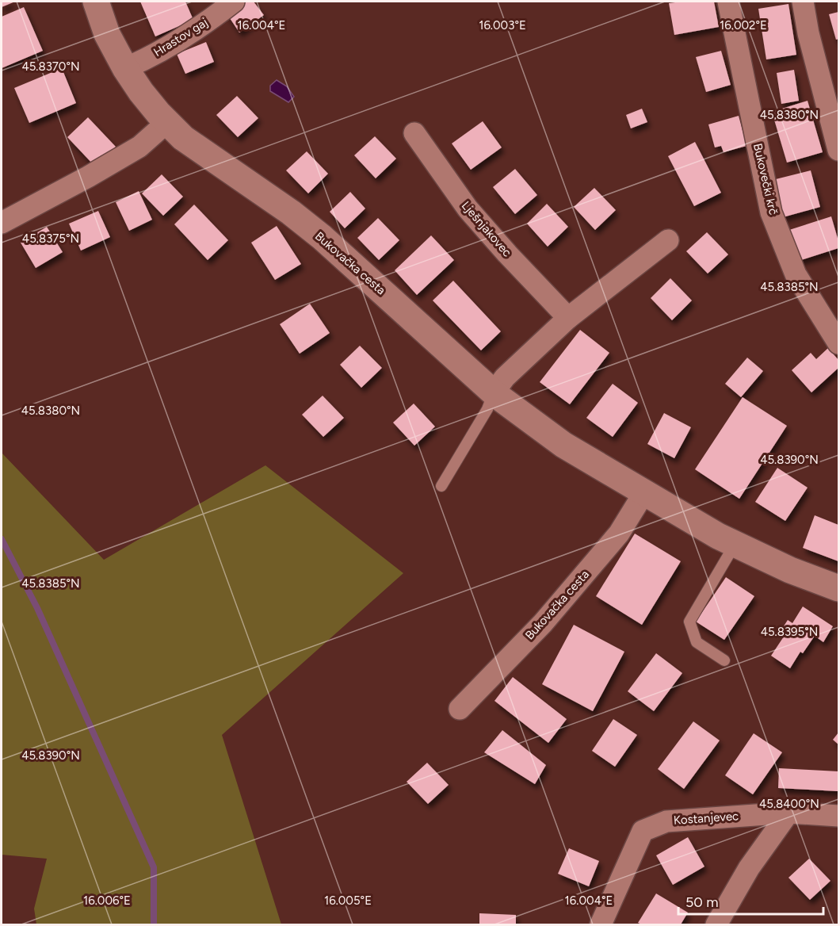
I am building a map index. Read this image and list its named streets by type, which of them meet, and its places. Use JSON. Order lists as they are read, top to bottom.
{
  "streets": {
    "main road": ["Bukovačka cesta"],
    "street": [
      "Hrastov gaj",
      "Bukovečki krč",
      "Lješnjakovec",
      "Kostanjevec"
    ]
  },
  "crossings": [
    ["Hrastov gaj", "Bukovačka cesta"]
  ],
  "scale_bar": "50 m",
  "coordinates": [
    "16.004°E",
    "16.003°E",
    "16.002°E",
    "45.8370°N",
    "45.8380°N",
    "45.8375°N",
    "45.8385°N",
    "45.8390°N",
    "45.8395°N",
    "45.8400°N",
    "16.006°E",
    "16.005°E"
  ]
}
